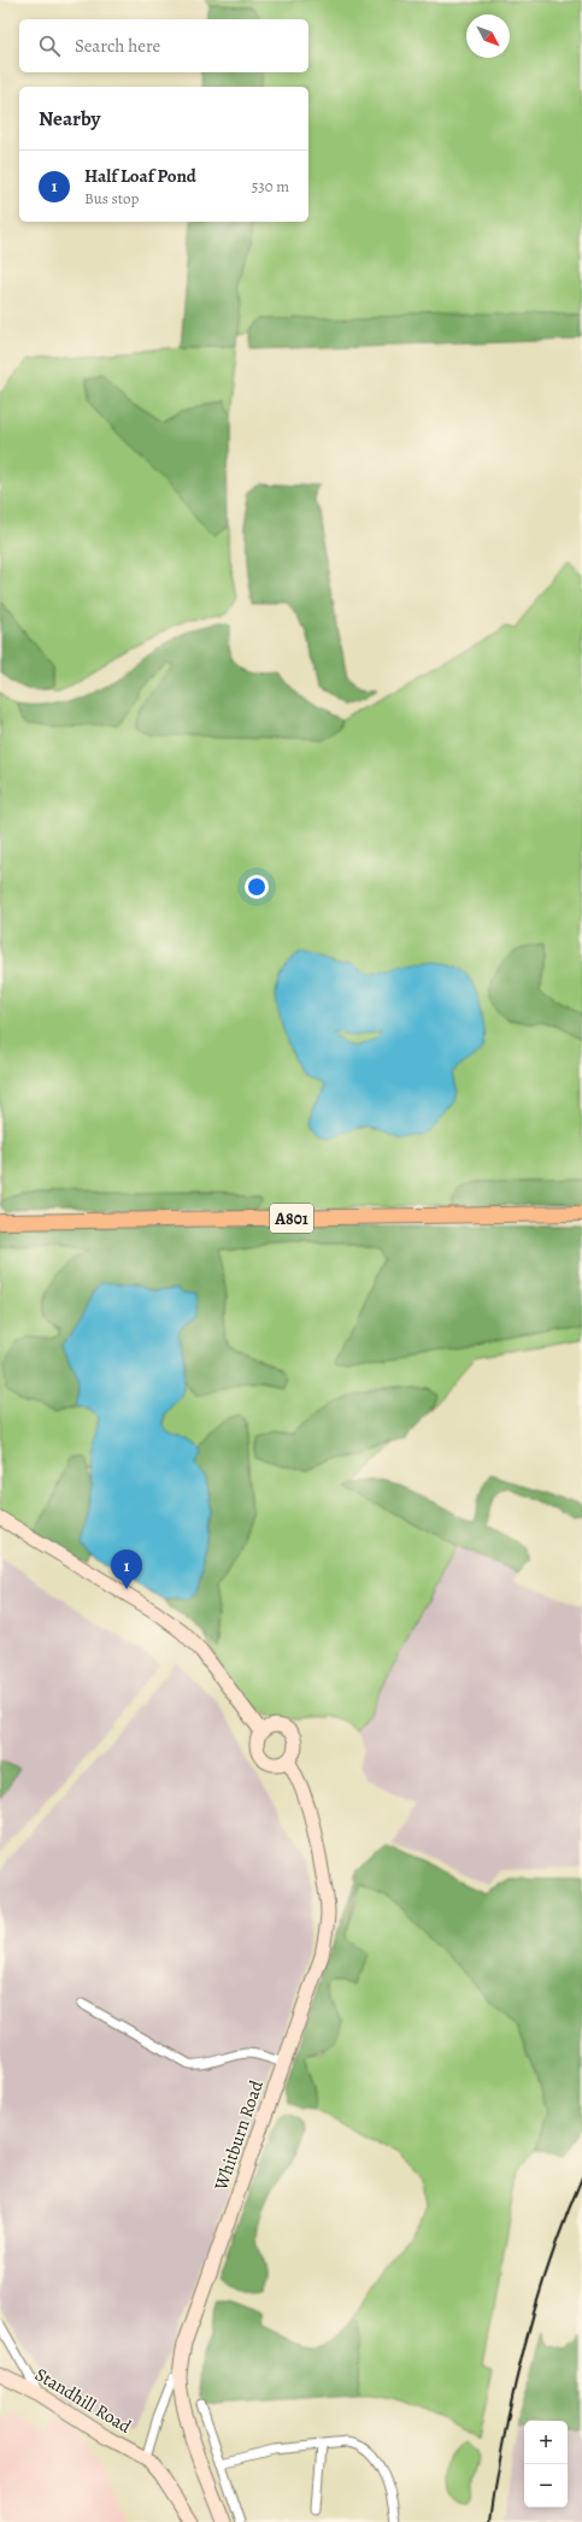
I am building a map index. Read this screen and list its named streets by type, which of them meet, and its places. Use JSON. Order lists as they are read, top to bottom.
{
  "streets": {
    "main road": ["A801", "Whitburn Road", "Standhill Road"]
  },
  "north": "bottom right",
  "page": {
    "search": "Search here",
    "heading": "Nearby",
    "list": [
      {
        "mark": "1",
        "name": "Half Loaf Pond",
        "note": "Bus stop",
        "value": "530 m"
      }
    ],
    "pins": "1",
    "map_buttons": ["+", "−"]
  }
}
